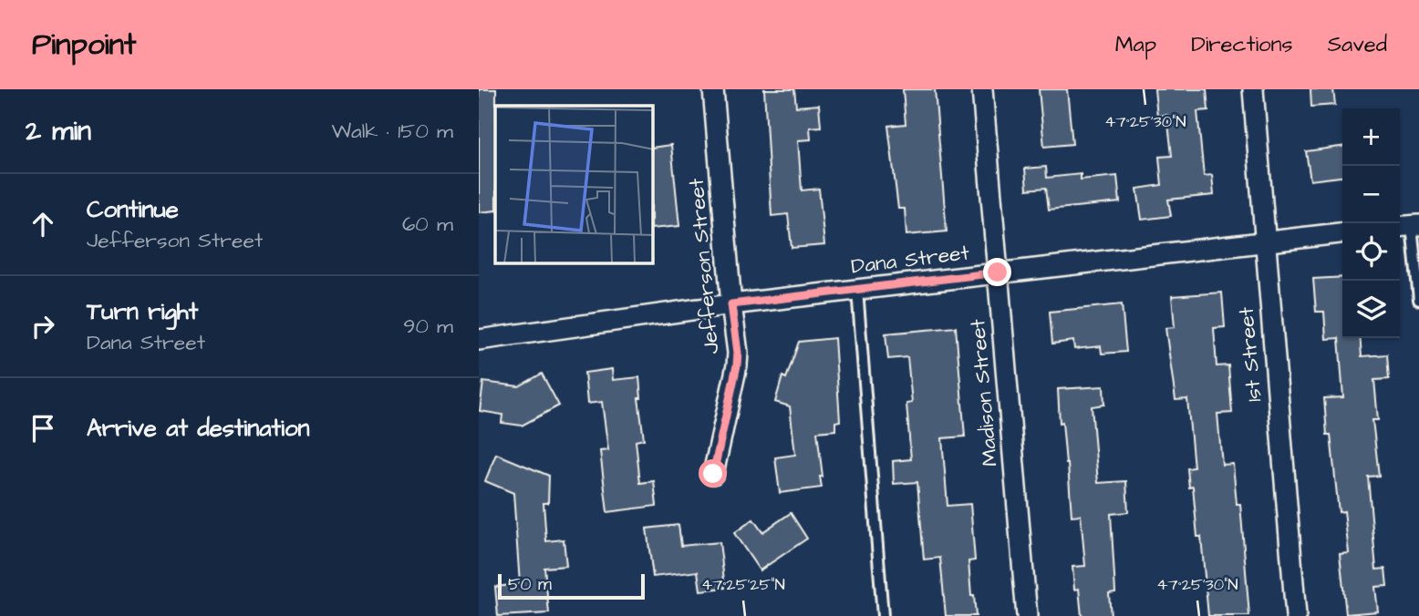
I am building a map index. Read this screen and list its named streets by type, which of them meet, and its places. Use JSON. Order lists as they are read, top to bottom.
{
  "streets": {
    "street": [
      "Dana Street",
      "Jefferson Street",
      "1st Street",
      "Madison Street"
    ]
  },
  "crossings": [
    ["Dana Street", "Jefferson Street"],
    ["Dana Street", "1st Street"],
    ["Dana Street", "Madison Street"]
  ],
  "scale_bar": "50 m",
  "page": {
    "header": "Pinpoint",
    "nav": ["Map", "Directions", "Saved"],
    "heading": ["2 min", "Walk · 150 m"],
    "map_buttons": ["+", "−"],
    "list": [
      ["Continue", "Jefferson Street", "60 m"],
      ["Turn right", "Dana Street", "90 m"],
      "Arrive at destination"
    ],
    "scale": "50 m"
  },
  "coordinates": ["47°25'30\"N", "47°25'25\"N"]
}
